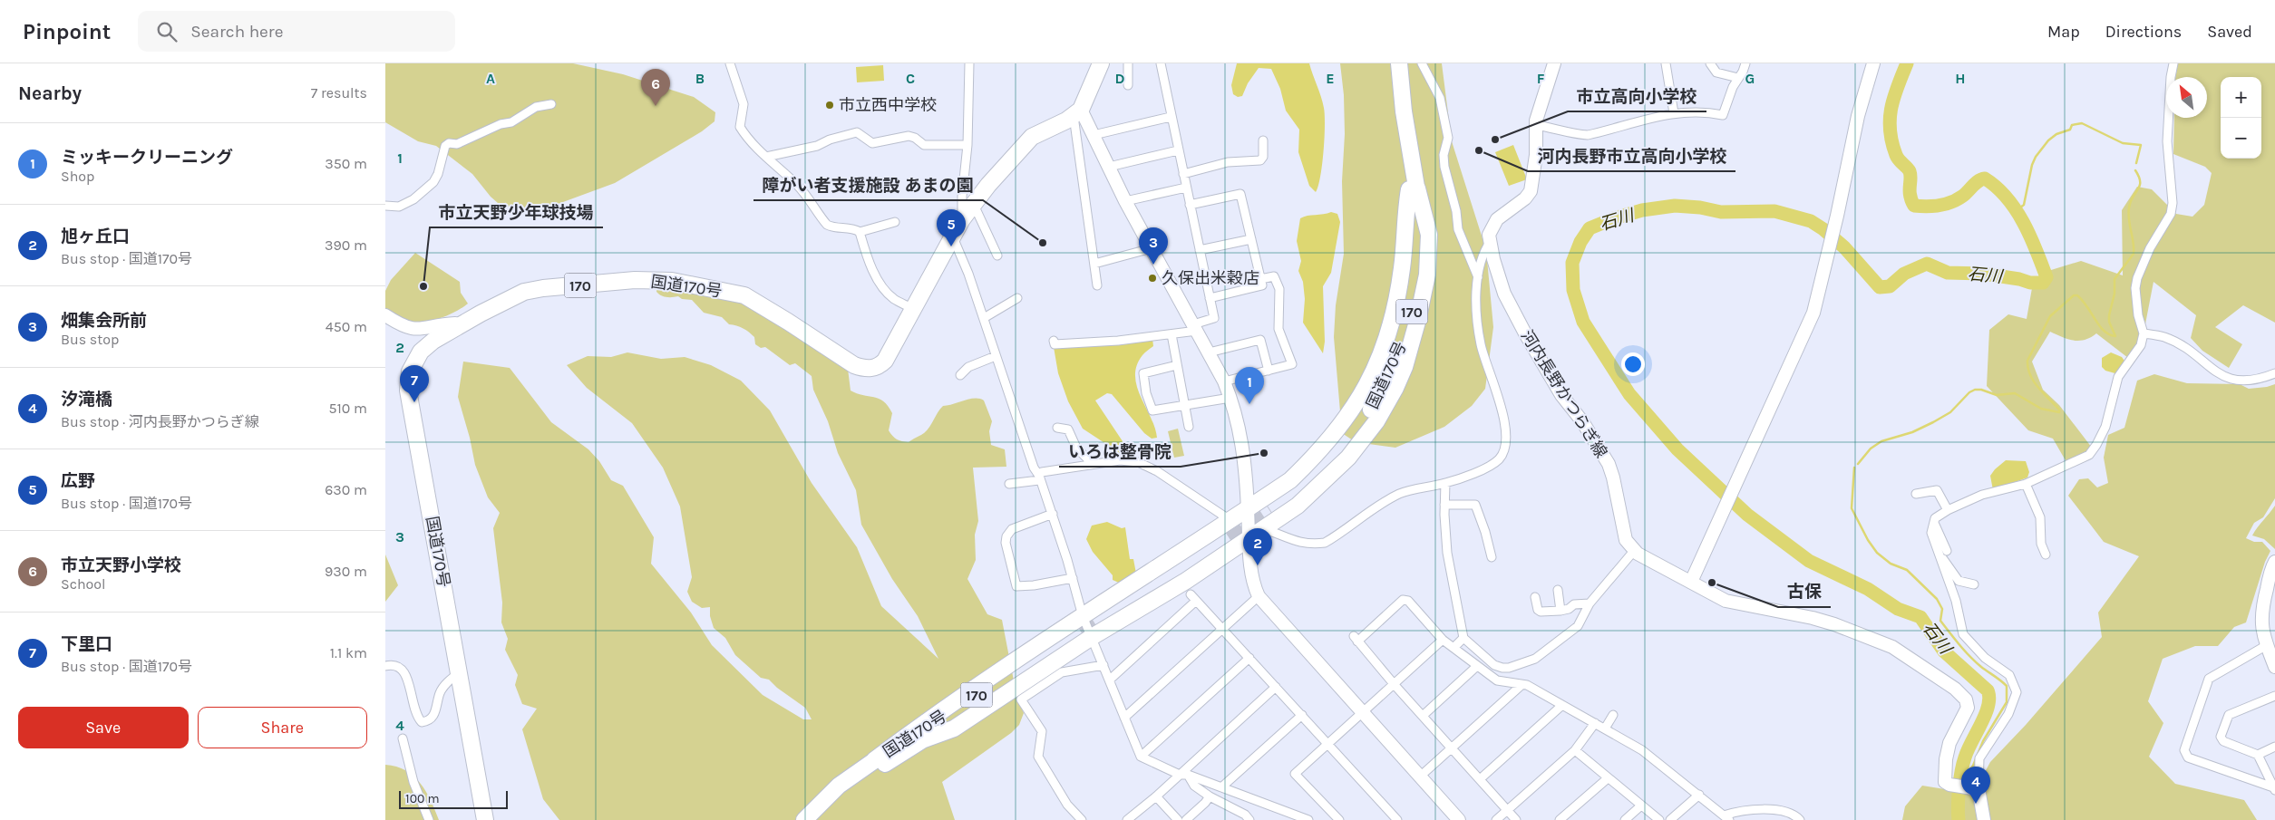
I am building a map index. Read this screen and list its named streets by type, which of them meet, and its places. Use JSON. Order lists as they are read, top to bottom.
{
  "streets": {
    "highway": ["170", "国道170号"],
    "street": ["河内長野かつらぎ線"]
  },
  "water": ["石川"],
  "places": [
    "市立西中学校",
    "市立高向小学校",
    "河内長野市立高向小学校",
    "障がい者支援施設 あまの園",
    "久保出米穀店",
    "市立天野少年球技場",
    "いろは整骨院",
    "古保"
  ],
  "scale_bar": "100 m",
  "north": "top left",
  "page": {
    "header": "Pinpoint",
    "search": "Search here",
    "nav": ["Map", "Directions", "Saved"],
    "heading": ["Nearby", "7 results"],
    "pins": [
      "6",
      "5",
      "3",
      "7",
      "1",
      "2",
      "4"
    ],
    "map_buttons": ["+", "−"],
    "list": [
      {
        "mark": "1",
        "name": "ミッキークリーニング",
        "note": "Shop",
        "value": "350 m"
      },
      {
        "mark": "2",
        "name": "旭ヶ丘口",
        "note": "Bus stop · 国道170号",
        "value": "390 m"
      },
      {
        "mark": "3",
        "name": "畑集会所前",
        "note": "Bus stop",
        "value": "450 m"
      },
      {
        "mark": "4",
        "name": "汐滝橋",
        "note": "Bus stop · 河内長野かつらぎ線",
        "value": "510 m"
      },
      {
        "mark": "5",
        "name": "広野",
        "note": "Bus stop · 国道170号",
        "value": "630 m"
      },
      {
        "mark": "6",
        "name": "市立天野小学校",
        "note": "School",
        "value": "930 m"
      },
      {
        "mark": "7",
        "name": "下里口",
        "note": "Bus stop · 国道170号",
        "value": "1.1 km"
      }
    ],
    "buttons": ["Save", "Share"],
    "scale": "100 m"
  },
  "grid": {
    "columns": [
      "A",
      "B",
      "C",
      "D",
      "E",
      "F",
      "G",
      "H"
    ],
    "rows": [
      "1",
      "2",
      "3",
      "4"
    ]
  }
}
